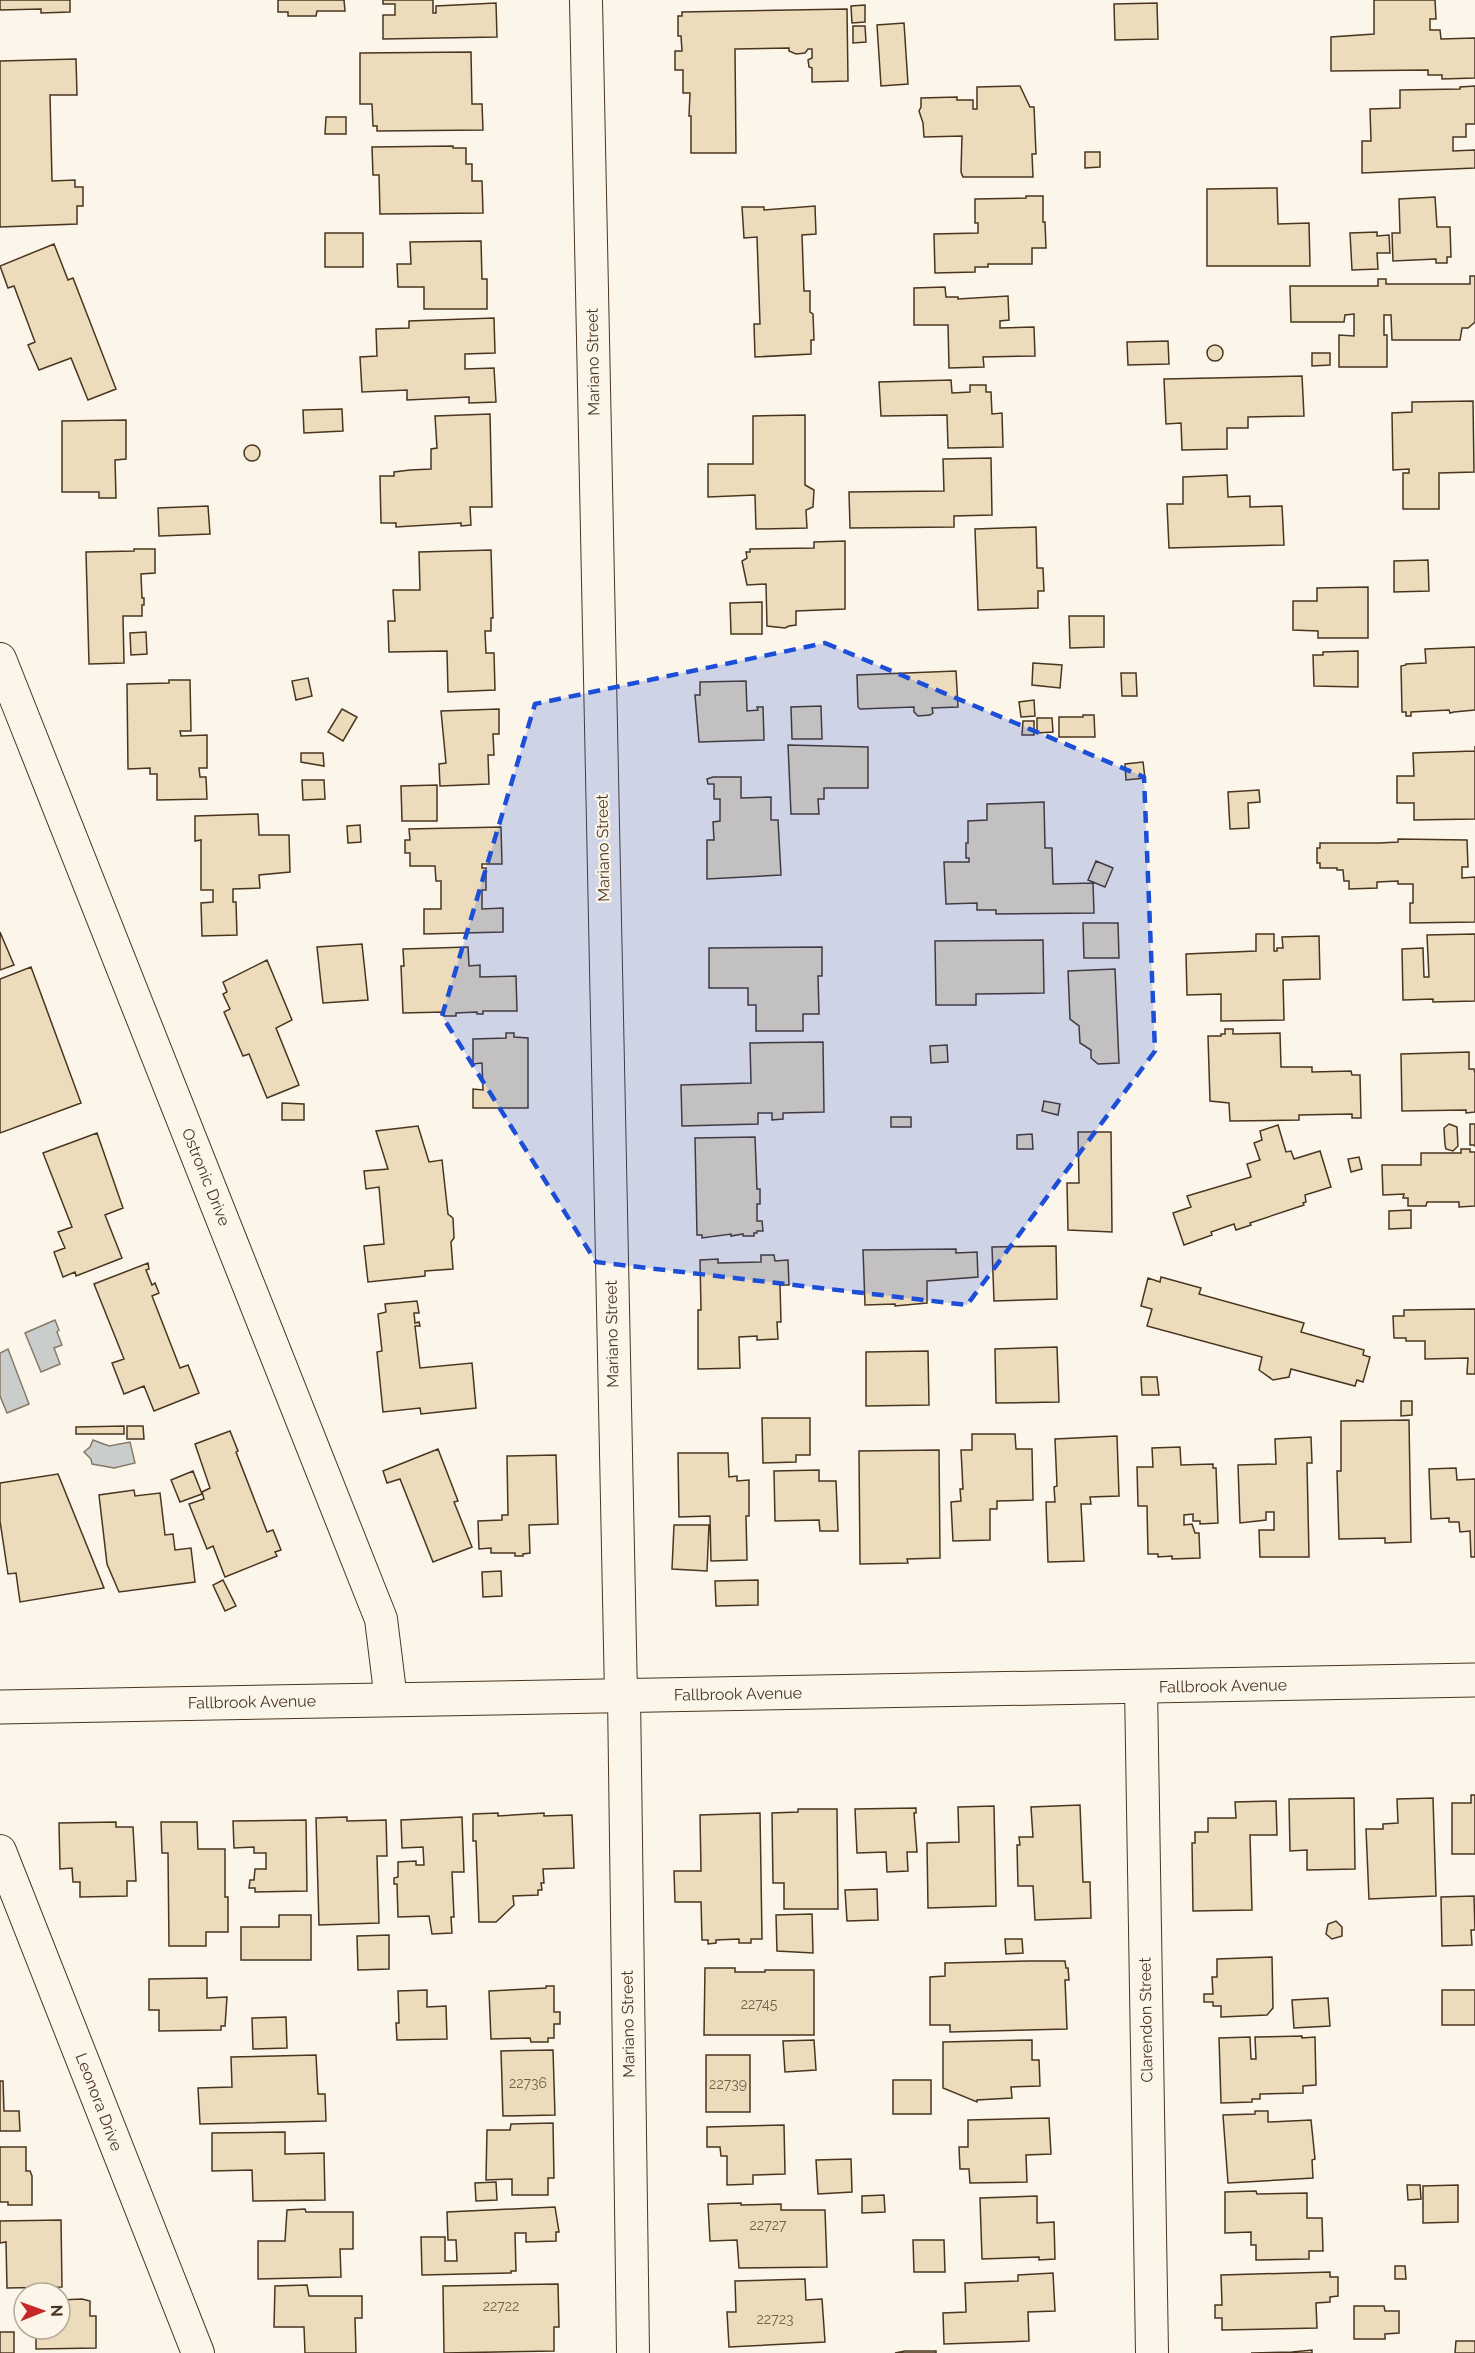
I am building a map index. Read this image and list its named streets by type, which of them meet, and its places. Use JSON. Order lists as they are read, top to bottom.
{
  "streets": {
    "main road": ["Fallbrook Avenue"],
    "street": [
      "Mariano Street",
      "Ostronic Drive",
      "Clarendon Street",
      "Leonora Drive"
    ]
  },
  "crossings": [
    ["Mariano Street", "Fallbrook Avenue"],
    ["Ostronic Drive", "Fallbrook Avenue"],
    ["Fallbrook Avenue", "Clarendon Street"]
  ],
  "house_numbers": [
    "22745",
    "22736",
    "22739",
    "22727",
    "22722",
    "22723"
  ],
  "north": "right"
}
